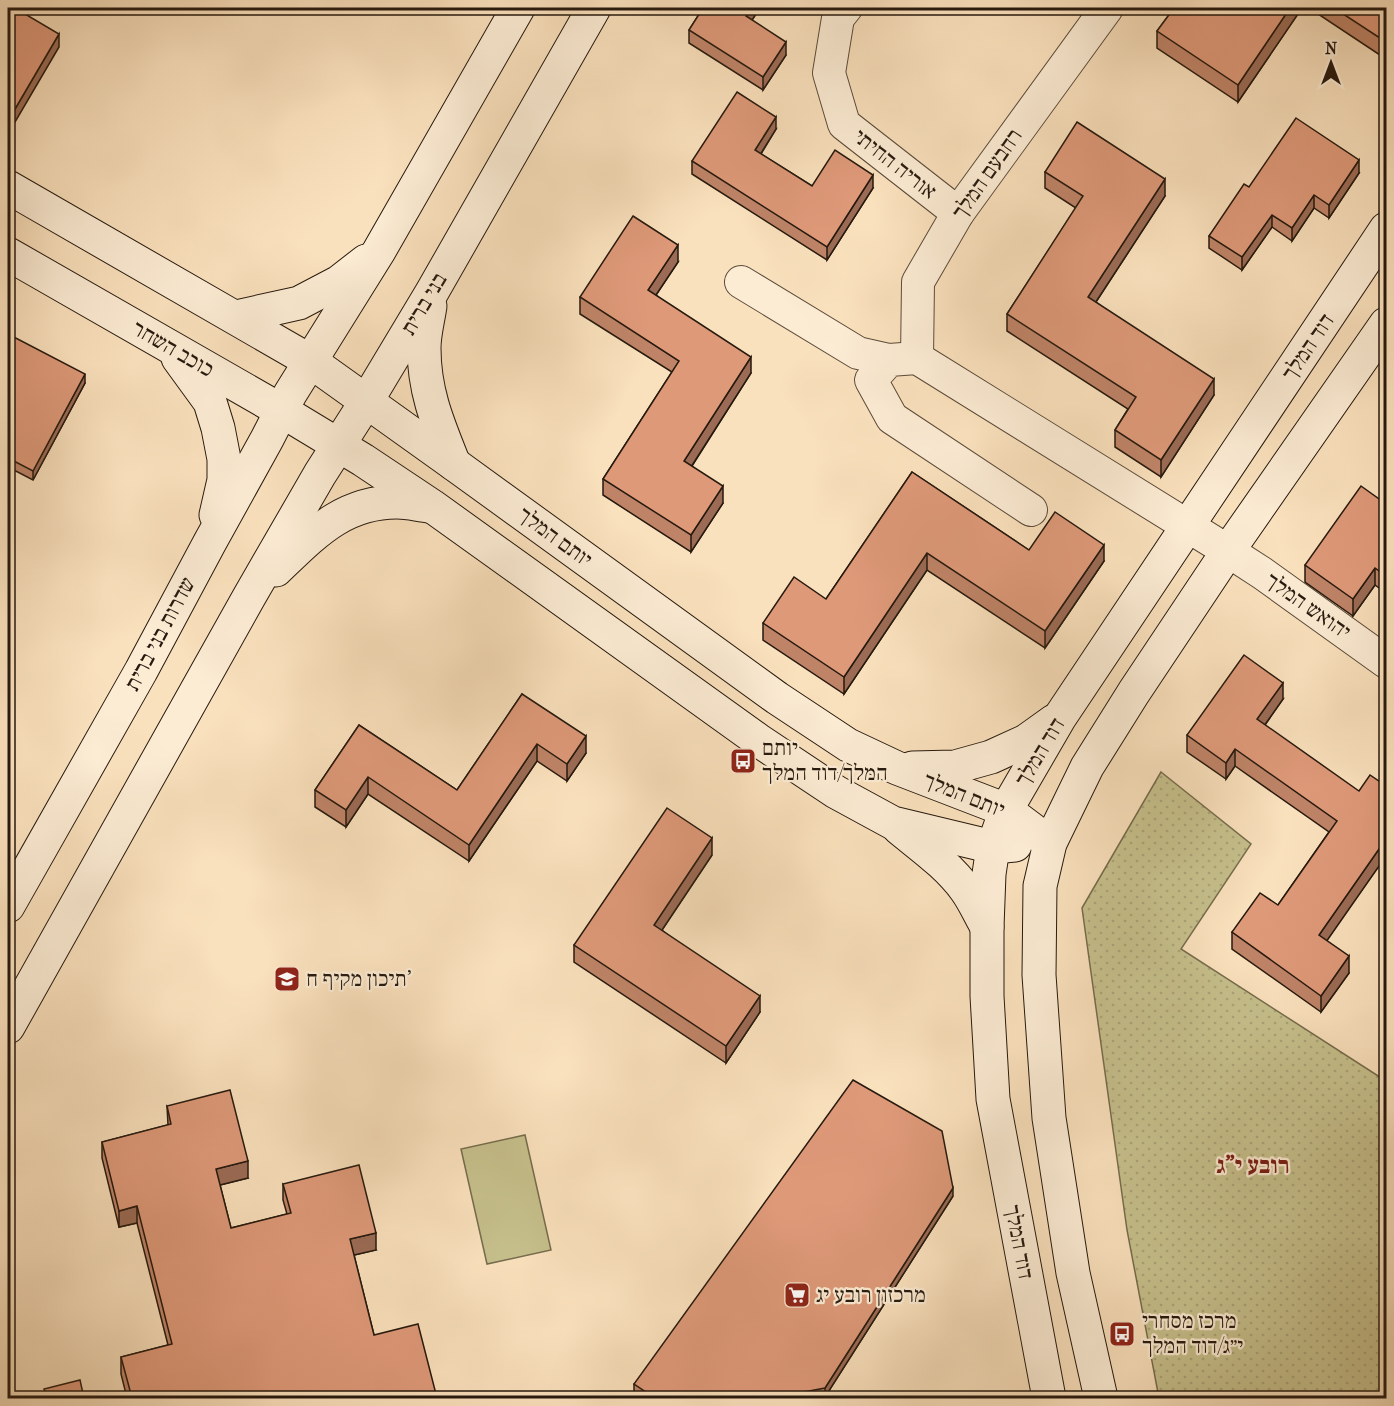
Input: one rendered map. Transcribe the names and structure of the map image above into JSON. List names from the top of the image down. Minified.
{"streets":{"street":["אוריה החיתי","רחבעם המלך","בני ברית","דוד המלך","כוכב השחר","יותם המלך","יהואש המלך","שדרות בני ברית"]},"crossings":[["אוריה החיתי","רחבעם המלך"],["בני ברית","כוכב השחר"],["בני ברית","יותם המלך"],["דוד המלך","יותם המלך"],["כוכב השחר","יותם המלך"],["כוכב השחר","שדרות בני ברית"],["יותם המלך","שדרות בני ברית"]],"districts":["רובע י\"ג"],"places":{"bus stop":["יותם המלך/דוד המלך","מרכז מסחרי י״ג/דוד המלך"],"school or university":["תיכון מקיף ח'"],"supermarket":["מרכזון רובע יג"]},"north":"top"}
